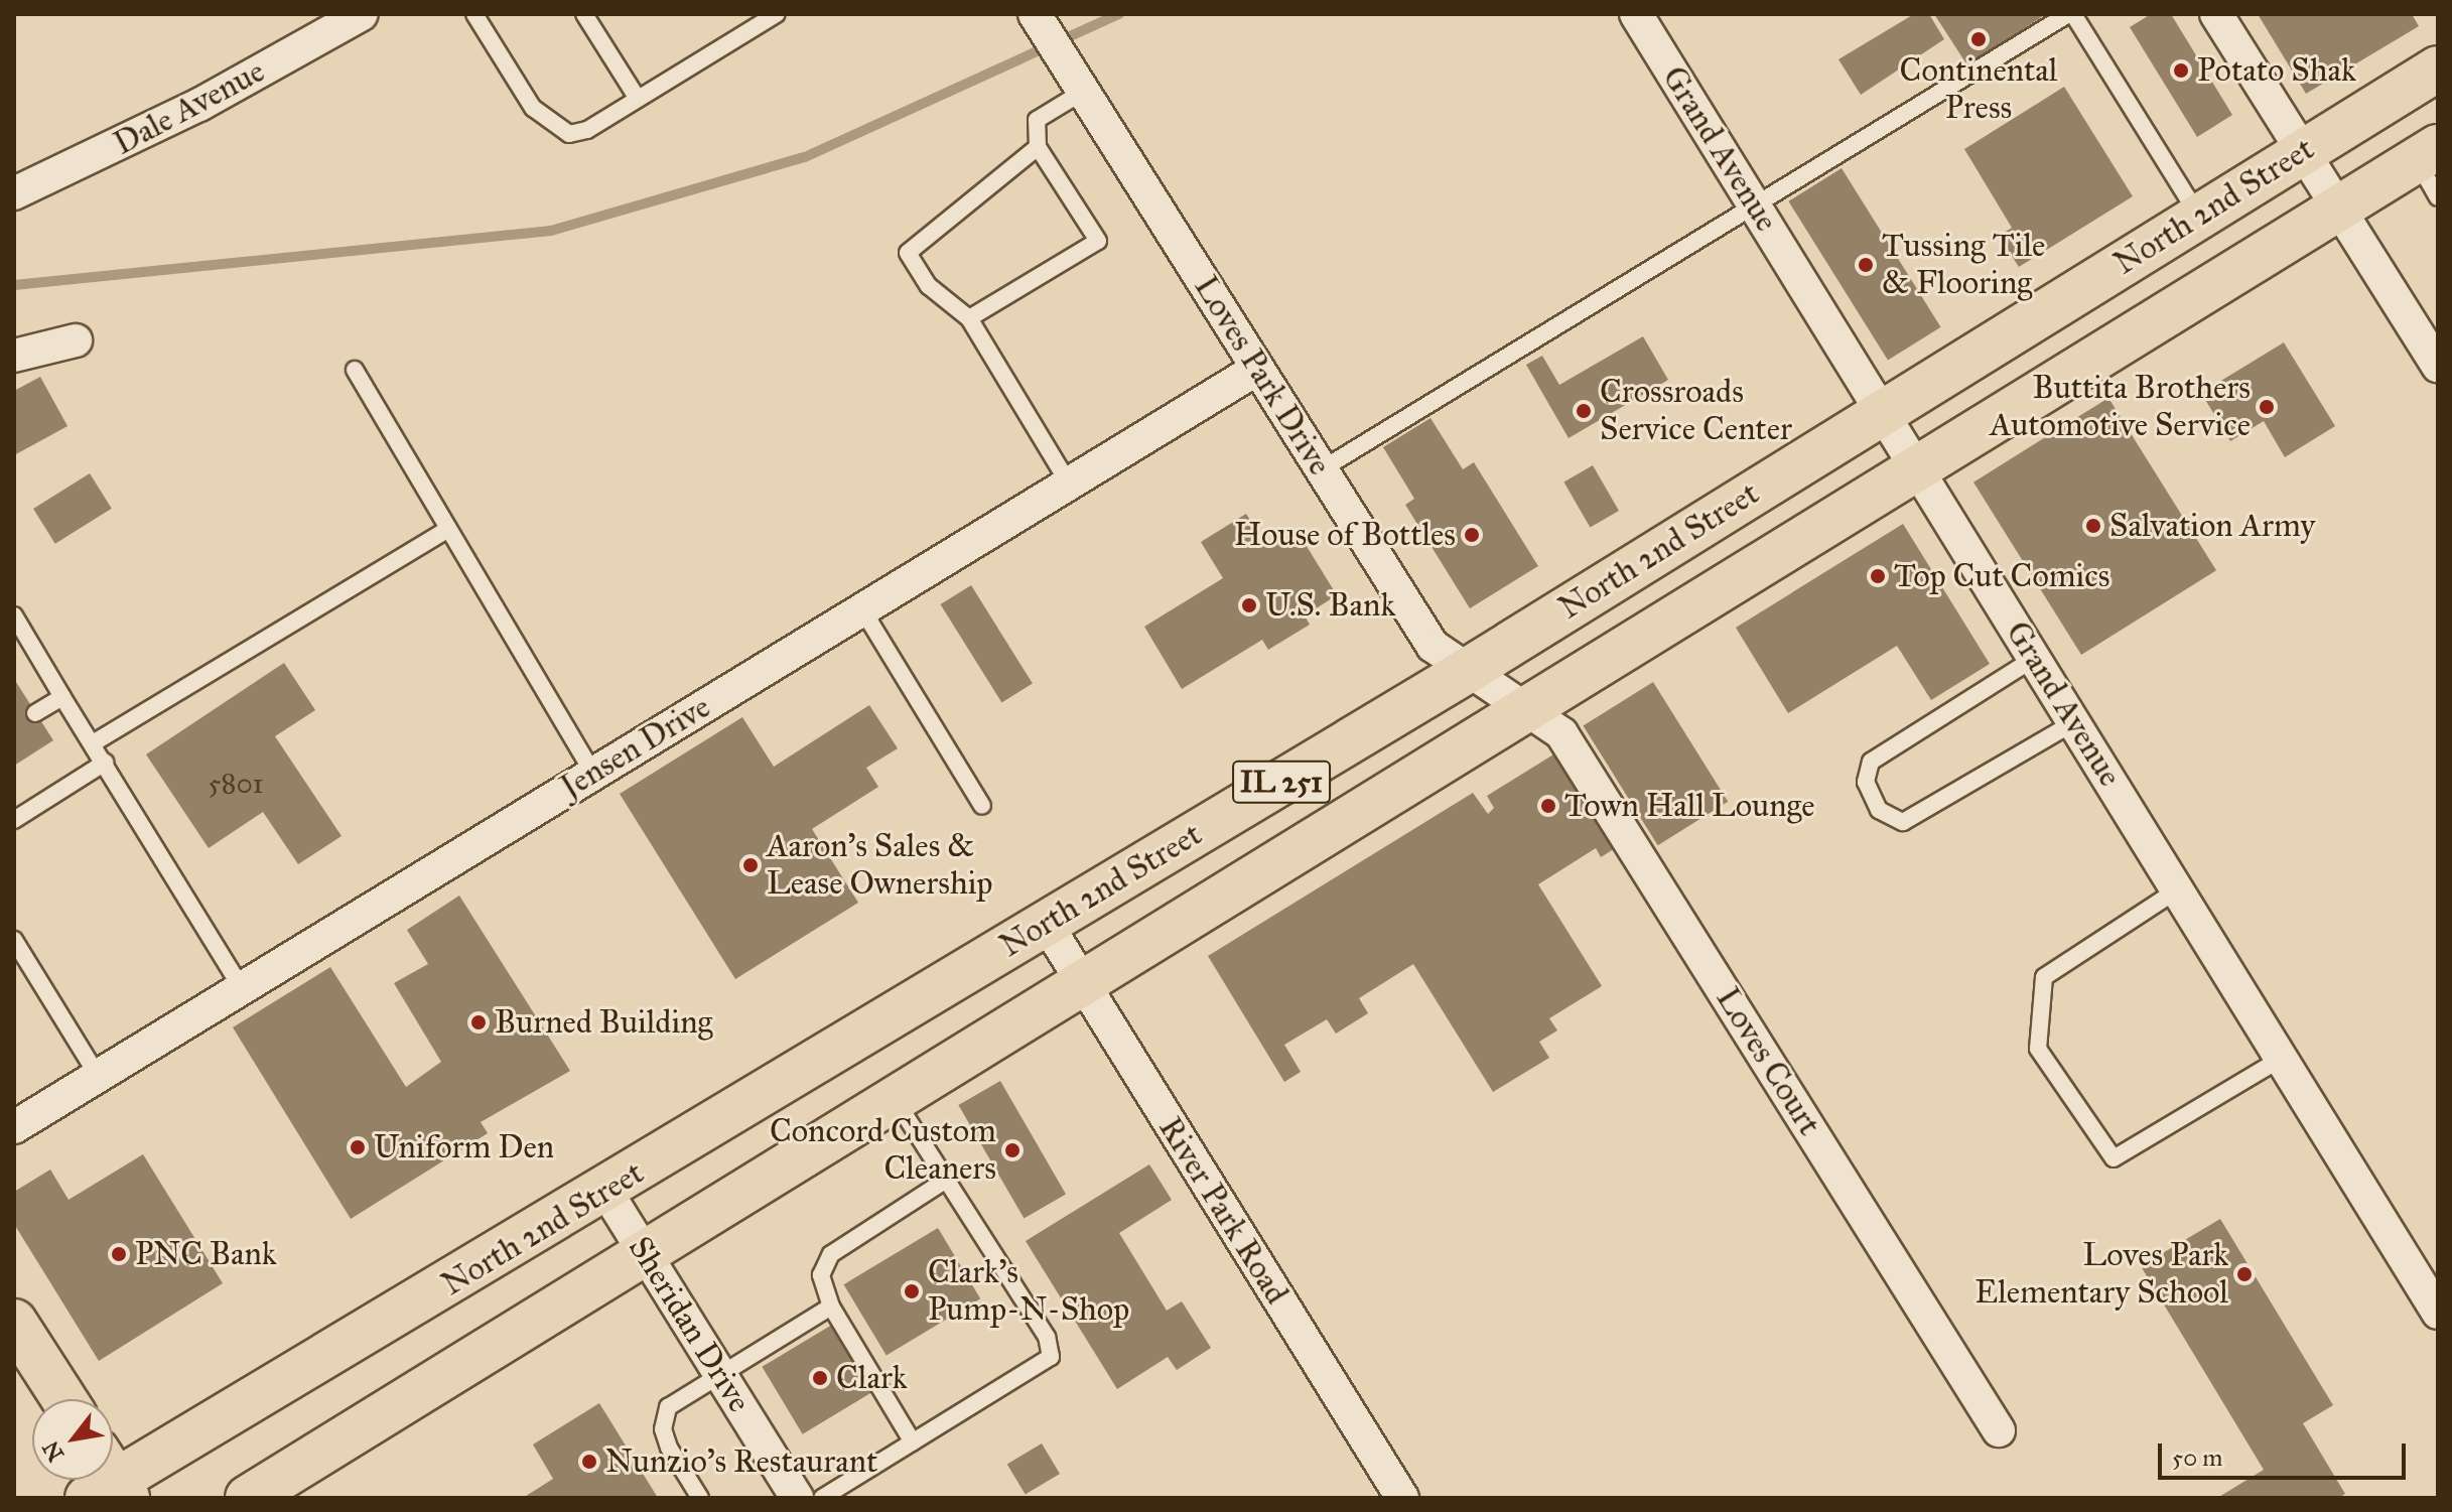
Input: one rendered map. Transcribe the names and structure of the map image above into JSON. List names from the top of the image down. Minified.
{"streets":{"main road":["North 2nd Street","IL 251"],"street":["Dale Avenue","Grand Avenue","Loves Park Drive","Jensen Drive","Loves Court","River Park Road","Sheridan Drive"]},"crossings":[["Grand Avenue","North 2nd Street"],["North 2nd Street","Loves Park Drive"],["North 2nd Street","Loves Court"],["North 2nd Street","River Park Road"],["North 2nd Street","Sheridan Drive"],["Loves Park Drive","Jensen Drive"],["Loves Park Drive","Loves Court"]],"places":["Continental Press","Potato Shak","Tussing Tile & Flooring","Buttita Brothers Automotive Service","Crossroads Service Center","Salvation Army","House of Bottles","Top Cut Comics","U.S. Bank","Town Hall Lounge","Aaron's Sales & Lease Ownership","Burned Building","Uniform Den","Concord Custom Cleaners","PNC Bank","Loves Park Elementary School","Clark's Pump-N-Shop","Clark","Nunzio's Restaurant"],"house_numbers":["5801"],"scale_bar":"50 m","north":"bottom left"}
